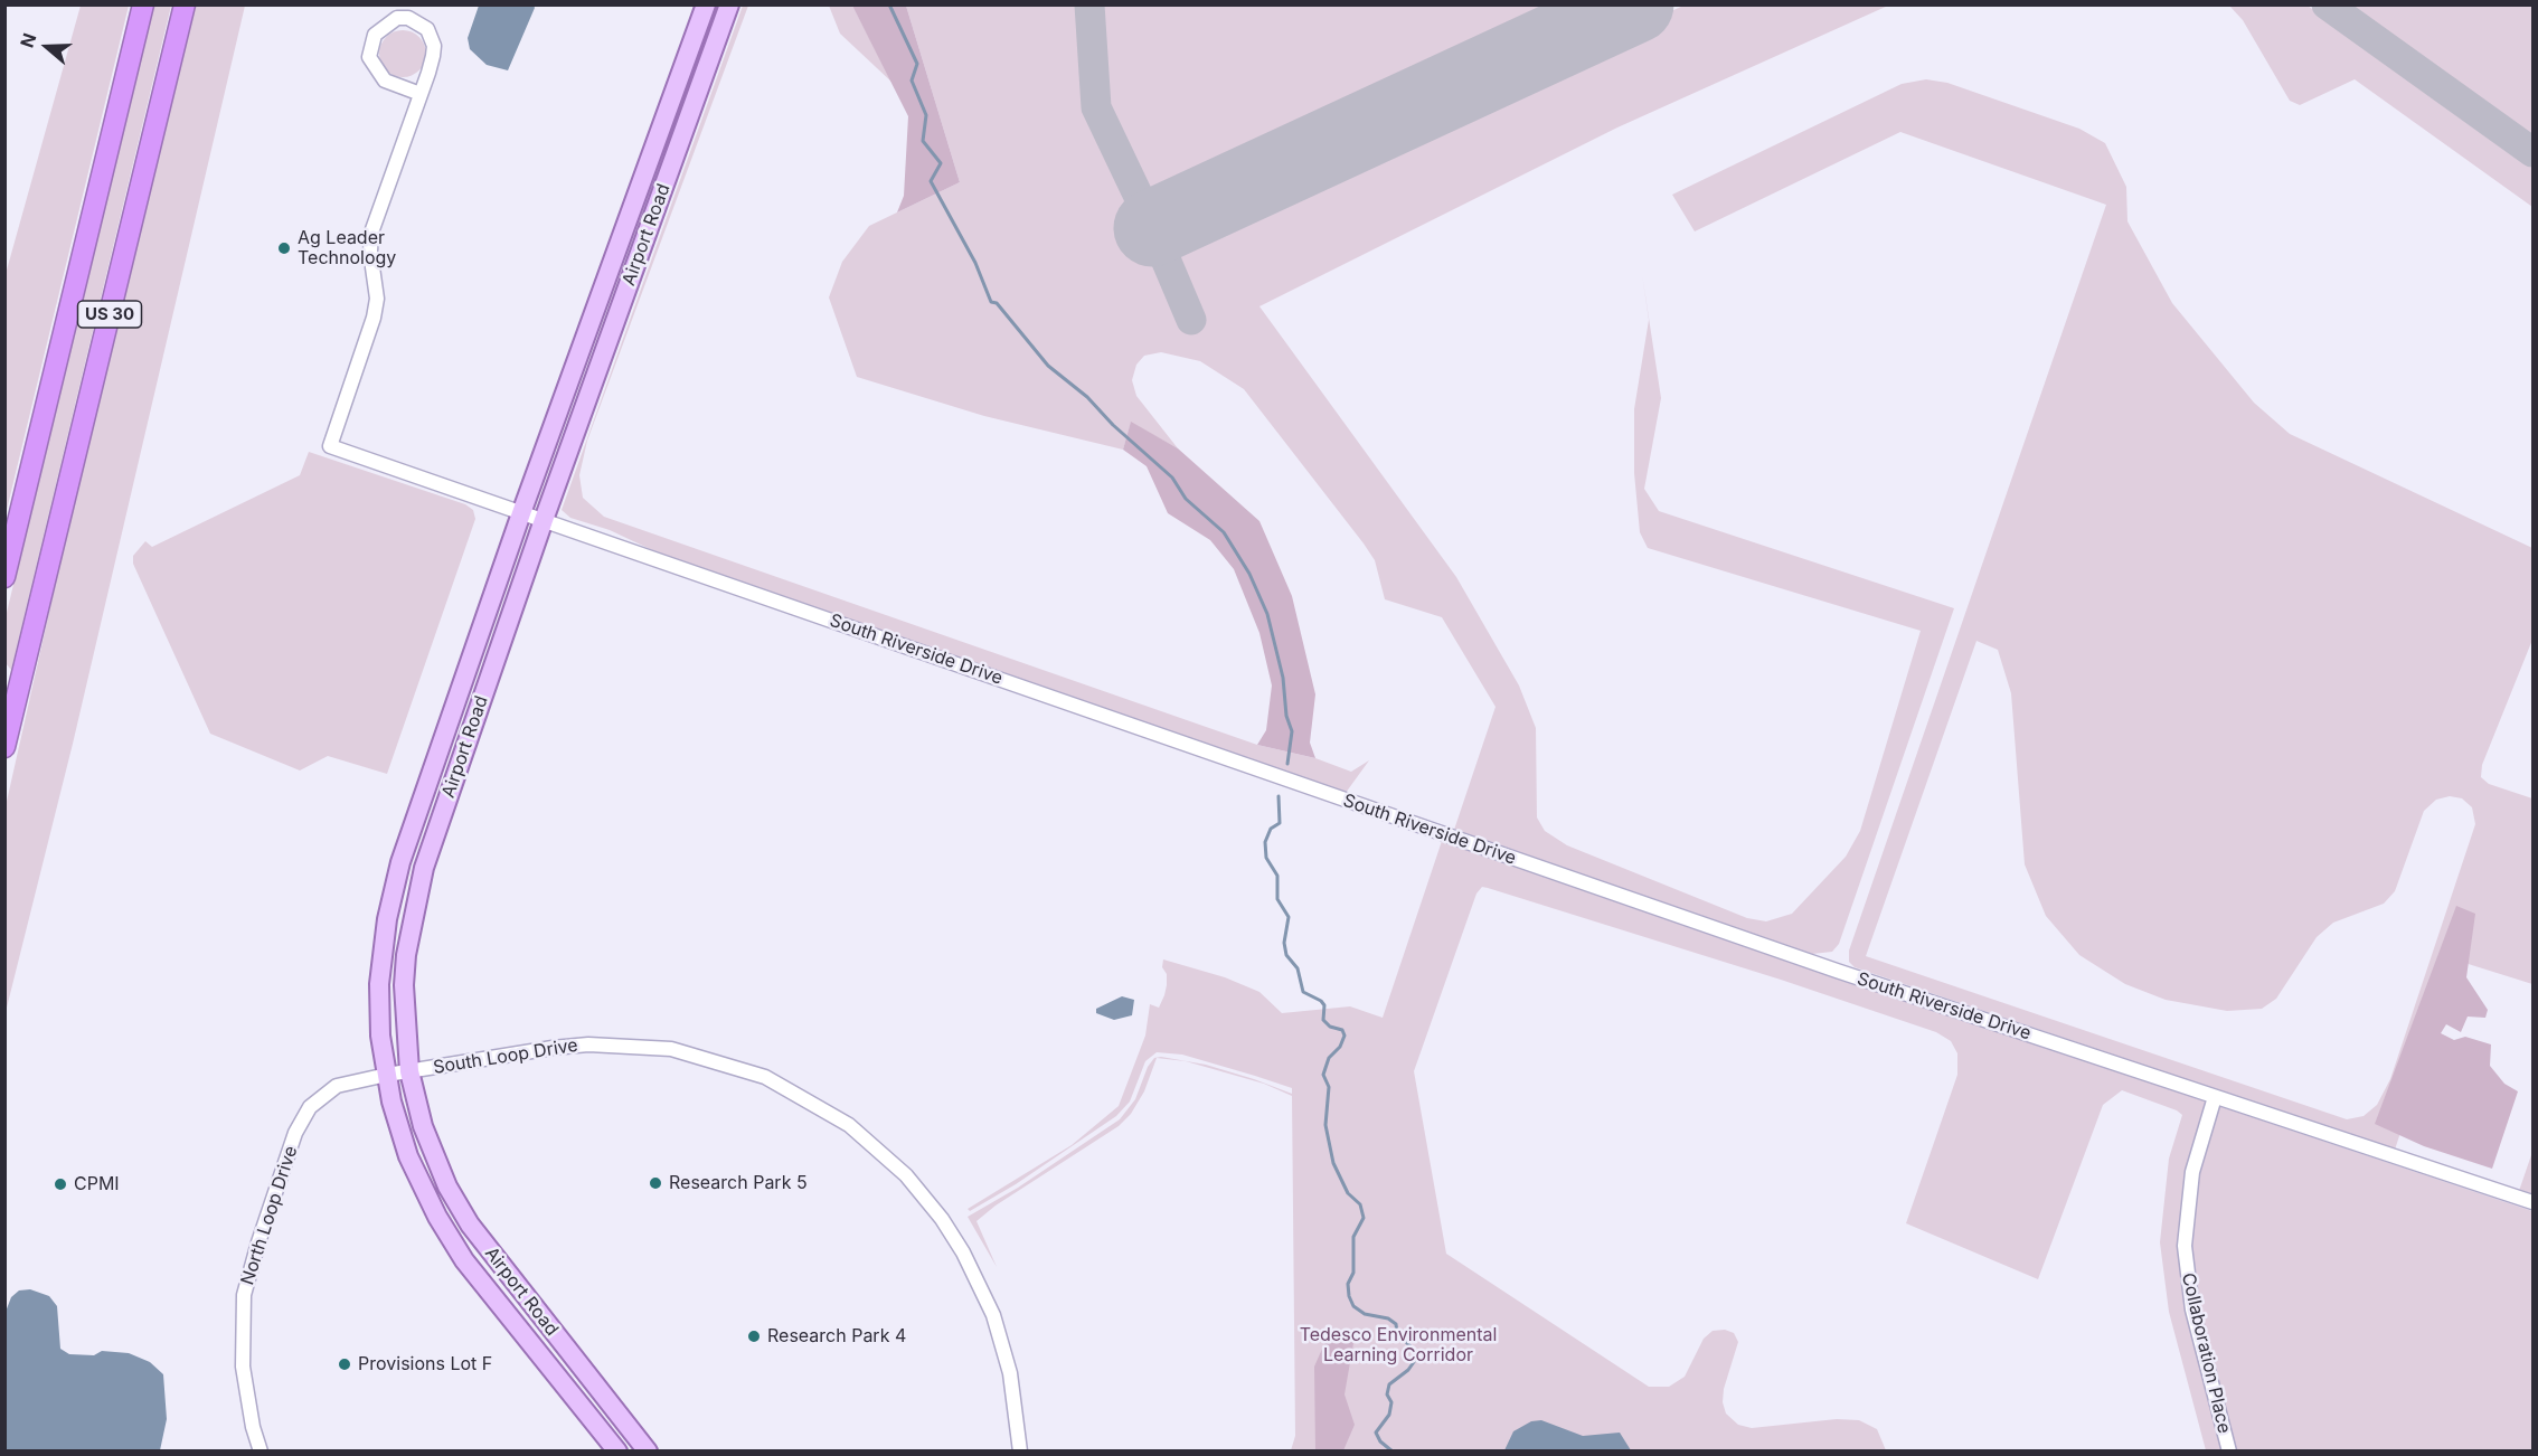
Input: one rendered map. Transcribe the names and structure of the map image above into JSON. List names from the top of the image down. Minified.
{"streets":{"highway":["US 30"],"main road":["Airport Road"],"street":["South Riverside Drive","South Loop Drive","North Loop Drive","Collaboration Place"]},"crossings":[["Airport Road","South Riverside Drive"],["Airport Road","South Loop Drive"],["Airport Road","North Loop Drive"],["South Riverside Drive","Collaboration Place"],["South Loop Drive","North Loop Drive"]],"parks":["Tedesco Environmental Learning Corridor"],"places":["Ag Leader Technology","Research Park 5","CPMI","Research Park 4","Provisions Lot F"],"north":"left"}
